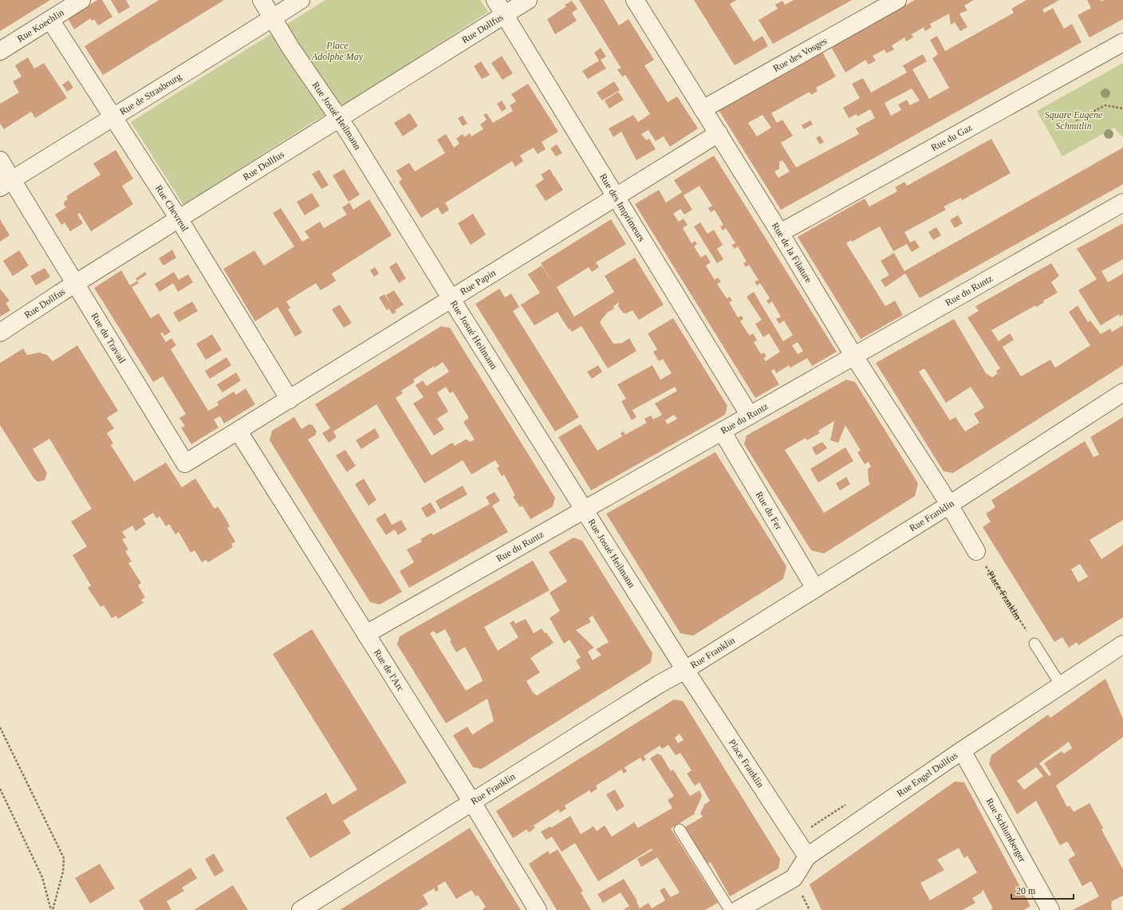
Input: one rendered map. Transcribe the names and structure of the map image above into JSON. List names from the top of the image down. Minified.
{"streets":{"street":["Rue Koechlin","Rue Dollfus","Rue des Vosges","Rue de Strasbourg","Rue Josué Heilmann","Rue du Gaz","Rue Chevreul","Rue des Imprimeurs","Rue de la Filature","Rue Papin","Rue du Runtz","Rue du Travail","Rue du Fer","Rue Franklin","Place Franklin","Rue de l'Arc","Rue Engel Dollfus","Rue Schlumberger"]},"crossings":[["Rue Koechlin","Rue Chevreul"],["Rue Dollfus","Rue Josué Heilmann"],["Rue Dollfus","Rue Chevreul"],["Rue Dollfus","Rue des Imprimeurs"],["Rue Dollfus","Rue du Travail"],["Rue des Vosges","Rue de la Filature"],["Rue de Strasbourg","Rue Josué Heilmann"],["Rue de Strasbourg","Rue Chevreul"],["Rue de Strasbourg","Rue du Travail"],["Rue Josué Heilmann","Rue Papin"],["Rue Josué Heilmann","Rue du Runtz"],["Rue Josué Heilmann","Rue Franklin"],["Rue Josué Heilmann","Place Franklin"],["Rue du Gaz","Rue de la Filature"],["Rue Chevreul","Rue Papin"],["Rue des Imprimeurs","Rue Papin"],["Rue des Imprimeurs","Rue du Runtz"],["Rue de la Filature","Rue Papin"],["Rue de la Filature","Rue du Runtz"],["Rue de la Filature","Rue Franklin"],["Rue Papin","Rue du Travail"],["Rue Papin","Rue de l'Arc"],["Rue du Runtz","Rue du Fer"],["Rue du Runtz","Rue de l'Arc"],["Rue du Travail","Rue de l'Arc"],["Rue du Fer","Rue Franklin"],["Rue Franklin","Place Franklin"],["Rue Franklin","Rue de l'Arc"],["Place Franklin","Rue Engel Dollfus"],["Rue Engel Dollfus","Rue Schlumberger"]],"parks":["Place Adolphe May","Square Eugène Schmitlin"],"scale_bar":"20 m"}
